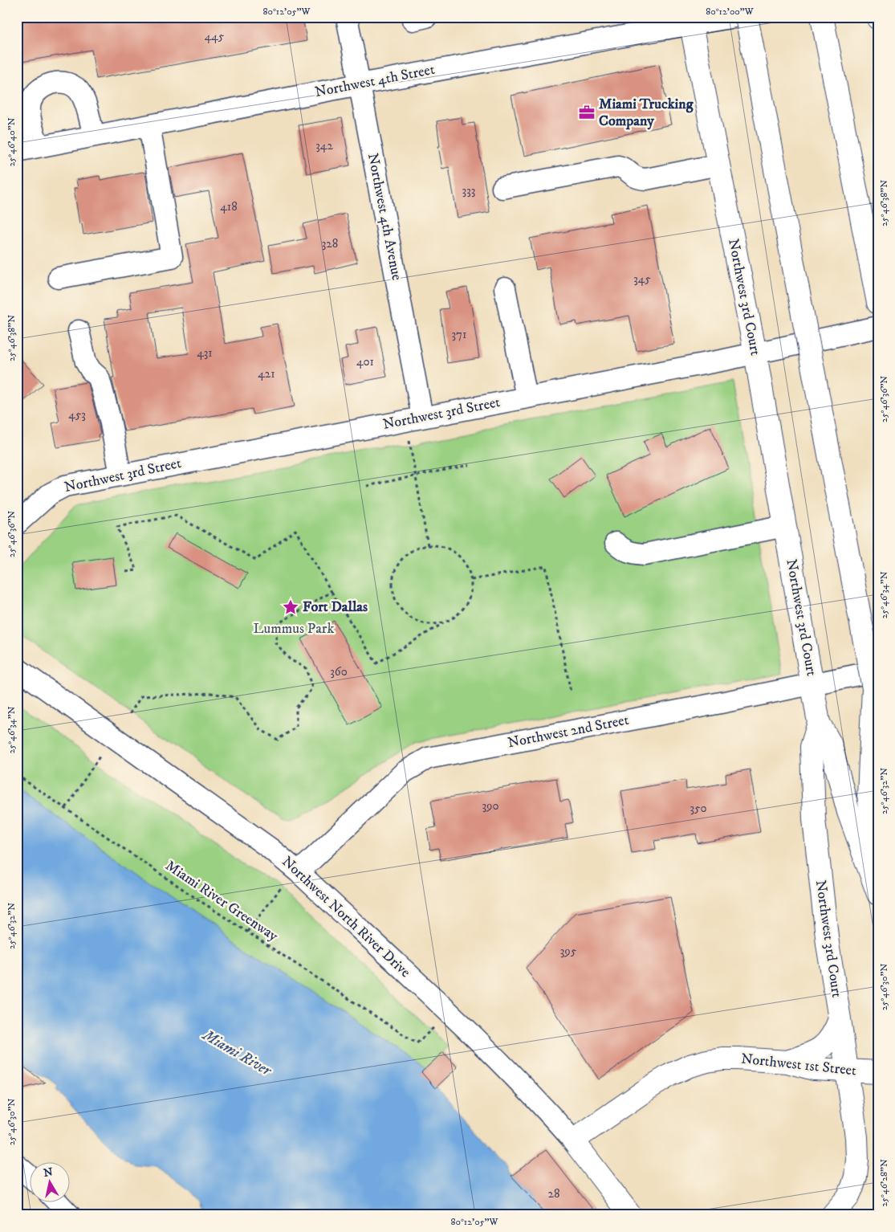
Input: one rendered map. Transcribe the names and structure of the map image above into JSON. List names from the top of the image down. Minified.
{"streets":{"main road":["Northwest 3rd Court","Northwest North River Drive","Northwest 1st Street"],"street":["Northwest 4th Street","Northwest 4th Avenue","Northwest 3rd Street","Northwest 2nd Street"],"path":["Miami River Greenway"]},"crossings":[["Northwest 4th Street","Northwest 4th Avenue"],["Northwest 4th Street","Northwest 3rd Court"],["Northwest 4th Avenue","Northwest 3rd Street"],["Northwest 3rd Court","Northwest 3rd Street"],["Northwest 3rd Court","Northwest 2nd Street"],["Northwest 3rd Court","Northwest 1st Street"],["Northwest 2nd Street","Northwest North River Drive"],["Northwest North River Drive","Northwest 1st Street"]],"water":["Miami River"],"parks":["Lummus Park"],"places":{"office":["Miami Trucking Company"],"place":["Fort Dallas"]},"house_numbers":["445","342","333","418","328","345","371","431","401","421","453","360","390","350","395","28"],"north":"top","coordinates":["80°12'05\"W","80°12'00\"W","25°46'40\"N","25°46'38\"N","25°46'36\"N","25°46'34\"N","25°46'32\"N","25°46'30\"N","25°46'28\"N"]}
